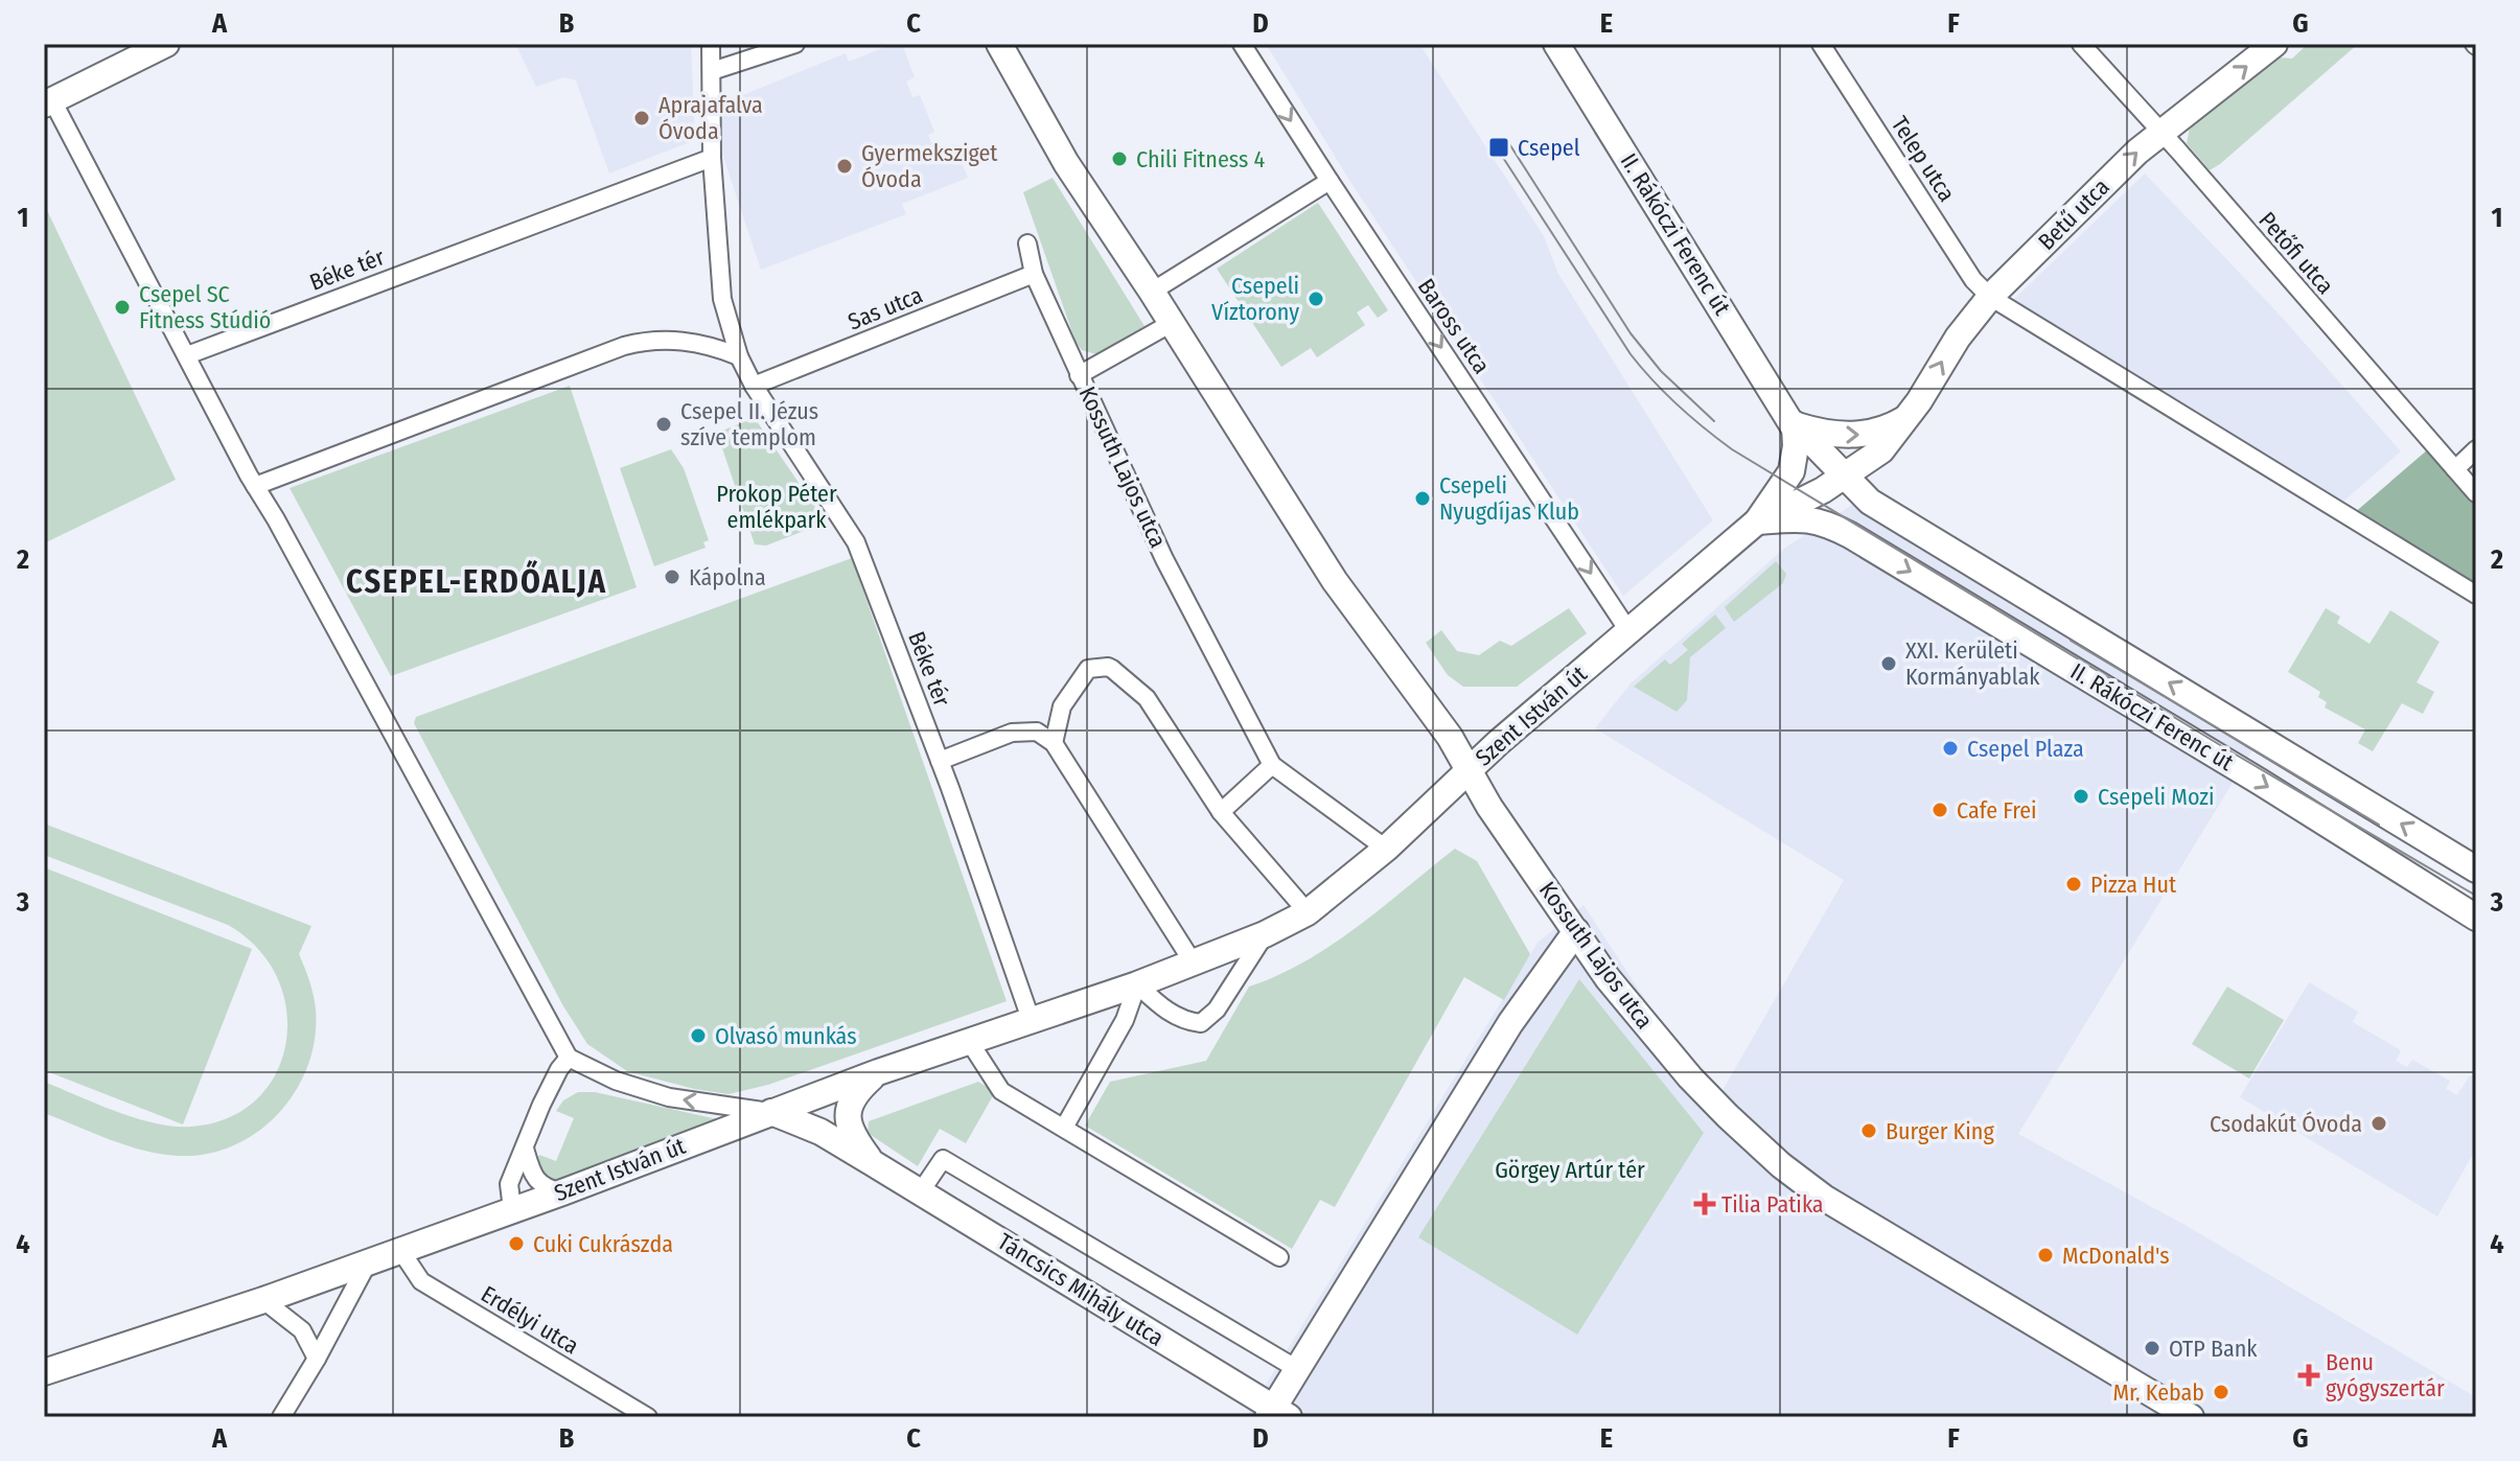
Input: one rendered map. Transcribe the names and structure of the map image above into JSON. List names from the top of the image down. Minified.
{"streets":{"street":["Telep utca","Betű utca","II. Rákóczi Ferenc út","Petőfi utca","Béke tér","Sas utca","Baross utca","Kossuth Lajos utca","Szent István út","Táncsics Mihály utca","Erdélyi utca"]},"crossings":[["Telep utca","Betű utca"],["Betű utca","II. Rákóczi Ferenc út"],["Betű utca","Petőfi utca"],["Betű utca","Szent István út"],["II. Rákóczi Ferenc út","Szent István út"],["Béke tér","Sas utca"],["Béke tér","Szent István út"],["Sas utca","Kossuth Lajos utca"],["Baross utca","Szent István út"],["Kossuth Lajos utca","Szent István út"],["Szent István út","Táncsics Mihály utca"],["Szent István út","Erdélyi utca"]],"one_way":["Betű utca","Baross utca"],"districts":["CSEPEL-ERDŐALJA"],"parks":["Prokop Péter emlékpark","Görgey Artúr tér"],"places":{"other":["Aprajafalva Óvoda","Chili Fitness 4","Gyermeksziget Óvoda","Csepeli Víztorony","Csepel SC Fitness Stúdió","Csepel II. Jézus szíve templom","Csepeli Nyugdíjas Klub","Kápolna","XXI. Kerületi Kormányablak","Csepel Plaza","Csepeli Mozi","Cafe Frei","Pizza Hut","Olvasó munkás","Csodakút Óvoda","Burger King","Cuki Cukrászda","McDonald's","OTP Bank","Mr. Kebab"],"transit":["Csepel"],"health":["Tilia Patika","Benu gyógyszertár"]},"grid":{"columns":["A","B","C","D","E","F","G"],"rows":["1","2","3","4"]}}
